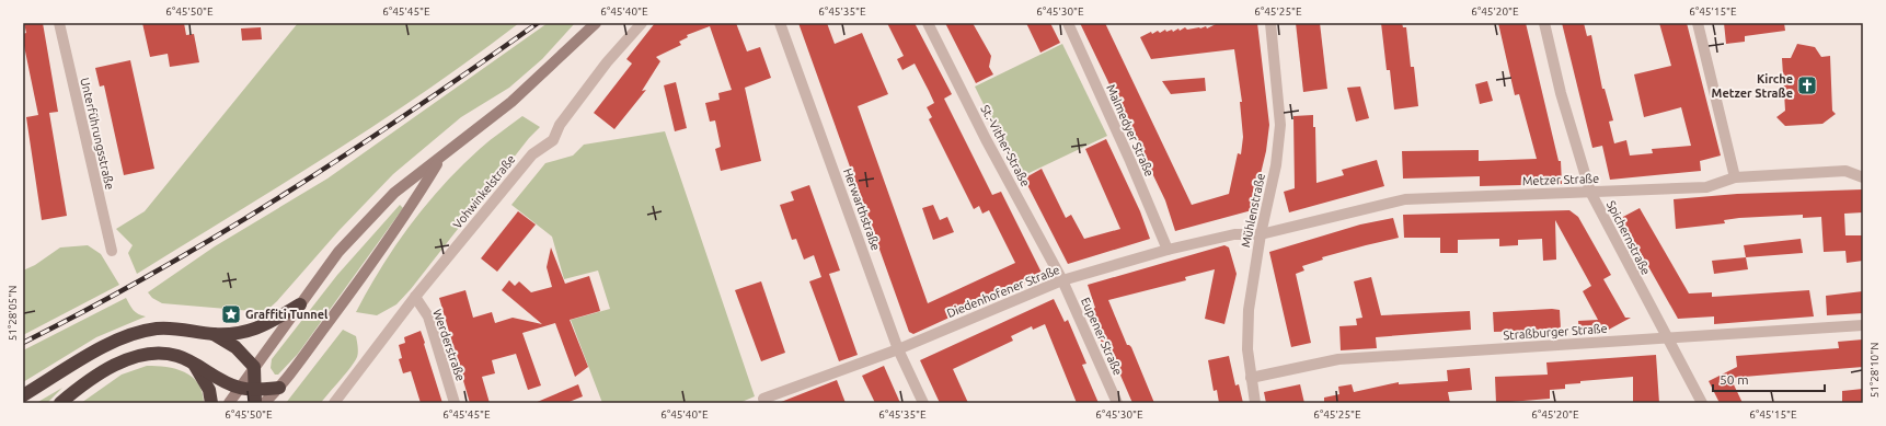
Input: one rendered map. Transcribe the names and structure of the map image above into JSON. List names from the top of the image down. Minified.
{"streets":{"street":["Malmedyer Straße","Unterführungsstraße","St.-Vither-Straße","Metzer Straße","Vohwinkelstraße","Herwarthstraße","Mühlenstraße","Spichernstraße","Diedenhofener Straße","Straßburger Straße","Eupener Straße","Werderstraße"]},"crossings":[["Malmedyer Straße","Diedenhofener Straße"],["St.-Vither-Straße","Diedenhofener Straße"],["St.-Vither-Straße","Eupener Straße"],["Metzer Straße","Mühlenstraße"],["Metzer Straße","Spichernstraße"],["Metzer Straße","Diedenhofener Straße"],["Vohwinkelstraße","Werderstraße"],["Herwarthstraße","Diedenhofener Straße"],["Mühlenstraße","Diedenhofener Straße"],["Mühlenstraße","Straßburger Straße"],["Spichernstraße","Straßburger Straße"],["Diedenhofener Straße","Eupener Straße"]],"places":{"church":["Kirche Metzer Straße"],"place":["Graffiti Tunnel"]},"scale_bar":"50 m","coordinates":["6°45'50\"E","6°45'45\"E","6°45'40\"E","6°45'35\"E","6°45'30\"E","6°45'25\"E","6°45'20\"E","6°45'15\"E","51°28'05\"N","51°28'10\"N"]}
